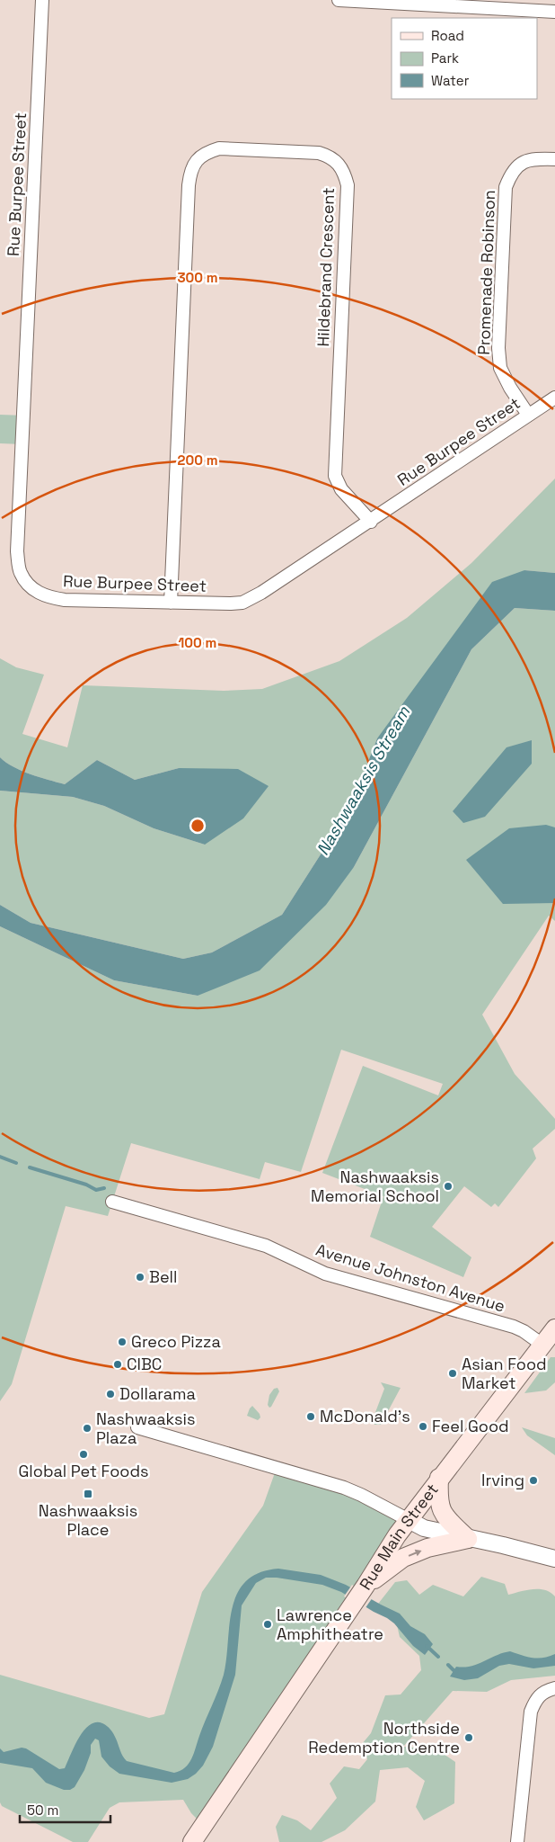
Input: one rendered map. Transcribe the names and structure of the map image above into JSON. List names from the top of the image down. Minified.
{"streets":{"main road":["Rue Main Street"],"street":["Rue Burpee Street","Hildebrand Crescent","Promenade Robinson","Avenue Johnston Avenue"]},"crossings":[["Rue Burpee Street","Hildebrand Crescent"],["Rue Burpee Street","Promenade Robinson"],["Avenue Johnston Avenue","Rue Main Street"]],"water":["Nashwaaksis Stream"],"places":{"other":["Nashwaaksis Memorial School","Bell","Greco Pizza","CIBC","Asian Food Market","Dollarama","McDonald's","Feel Good","Nashwaaksis Plaza","Global Pet Foods","Irving","Lawrence Amphitheatre","Northside Redemption Centre"],"transit":["Nashwaaksis Place"]},"legend":["Road","Park","Water"],"scale_bar":"50 m","rings":["300 m","200 m","100 m"]}
